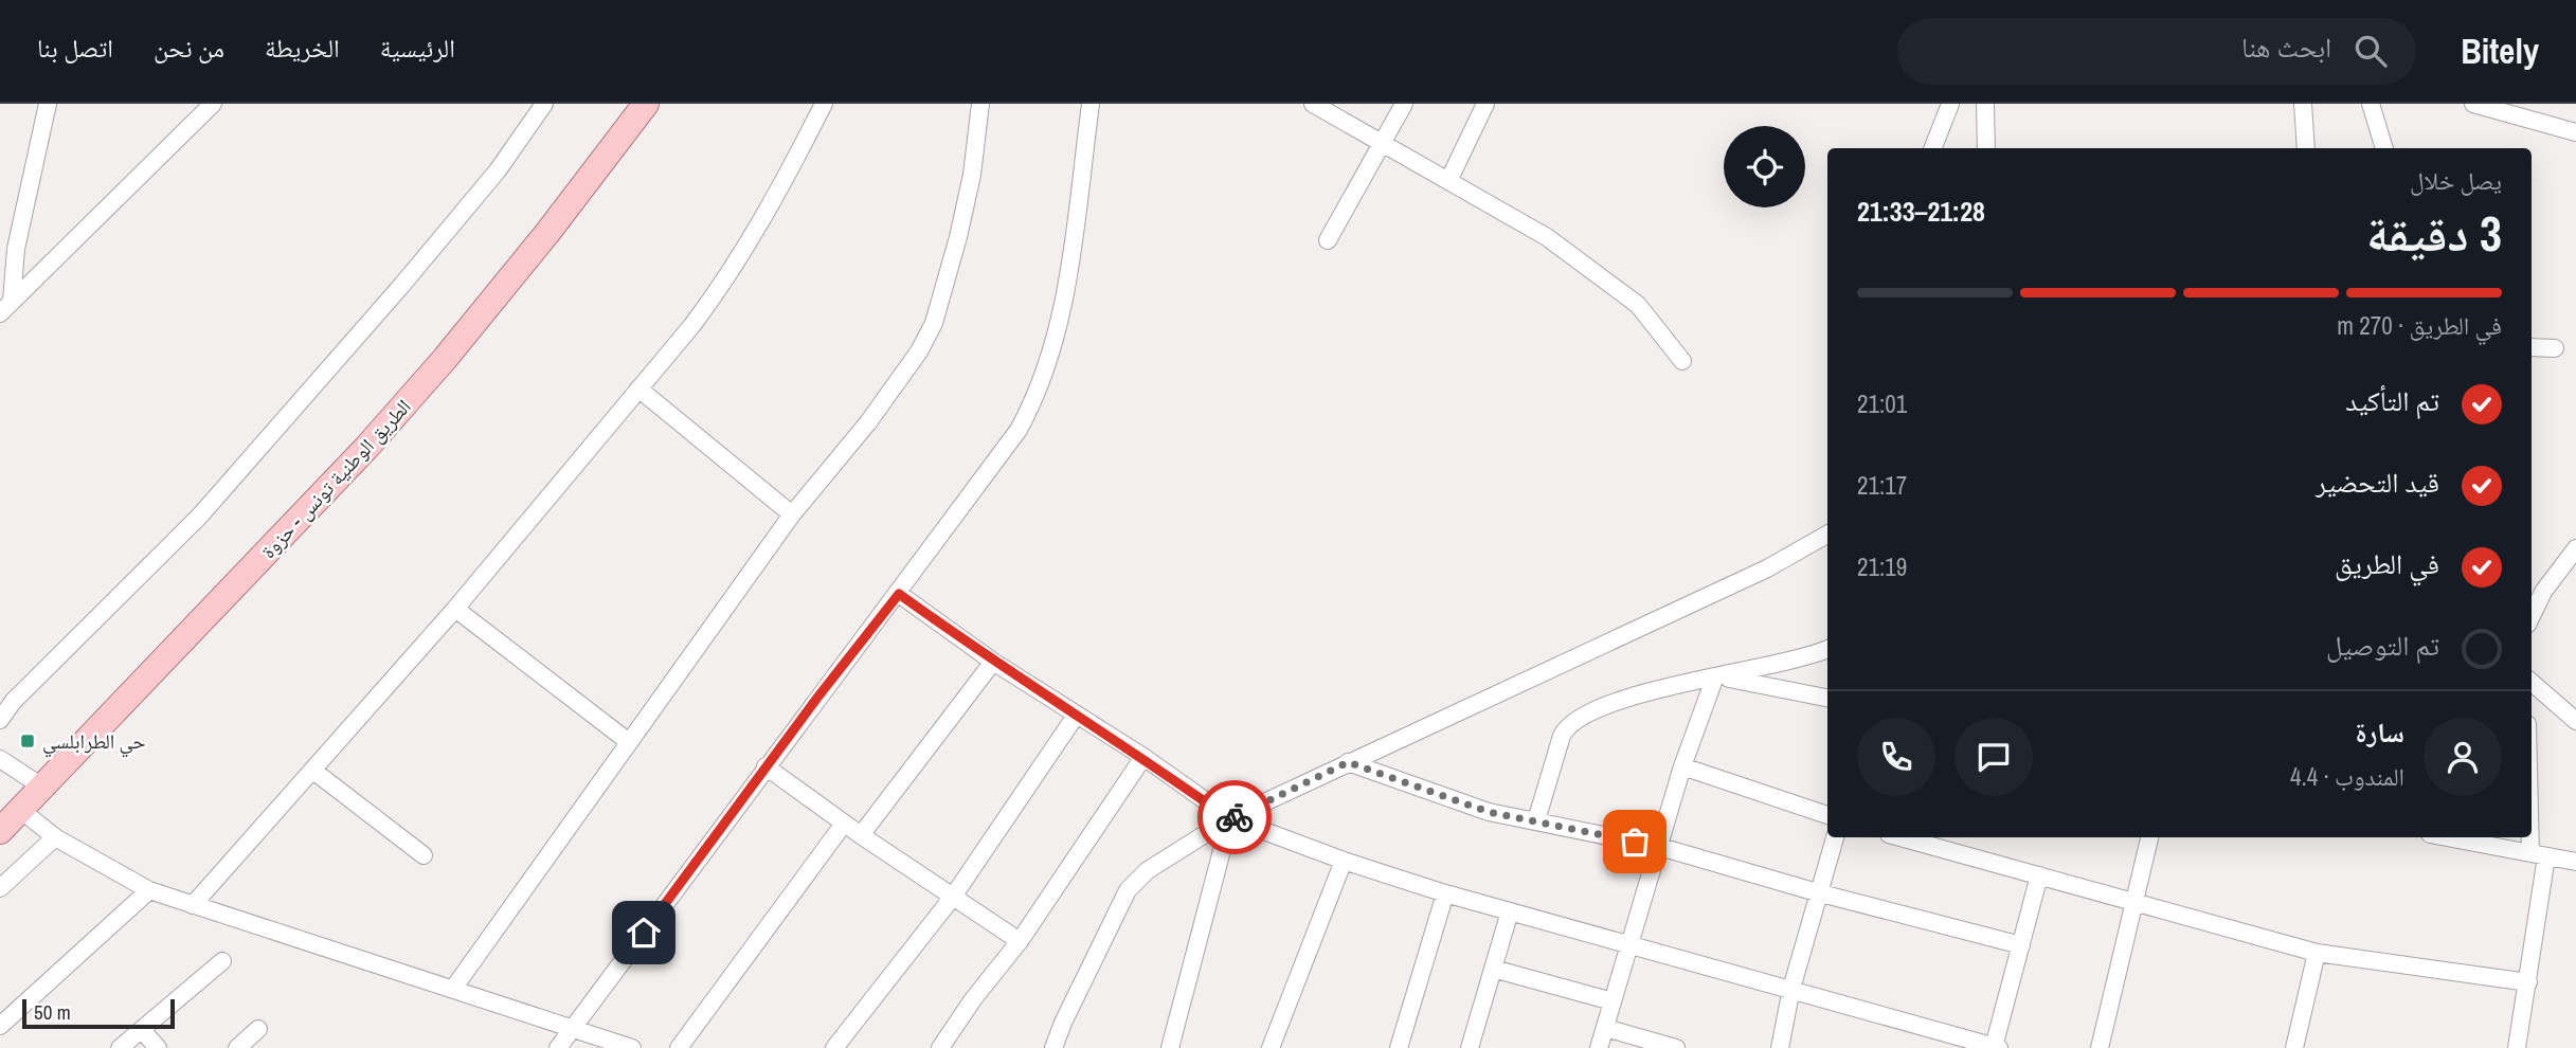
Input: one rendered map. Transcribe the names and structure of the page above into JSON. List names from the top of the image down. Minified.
{"streets":{"main road":["الطريق الوطنية تونس - حزوة"]},"places":{"transit":["حي الطرابلسي"]},"scale_bar":"50 m","page":{"header":"Bitely","search":"ابحث هنا","nav":["الرئيسية","الخريطة","من نحن","اتصل بنا"],"heading":["3 دقيقة","يصل خلال","21:28–21:33"],"panel":["سارة","المندوب · 4.4"],"bar":"في الطريق · 270 m","list":[["تم التأكيد","21:01"],["قيد التحضير","21:17"],["في الطريق","21:19"],"تم التوصيل"],"scale":"50 m"}}
